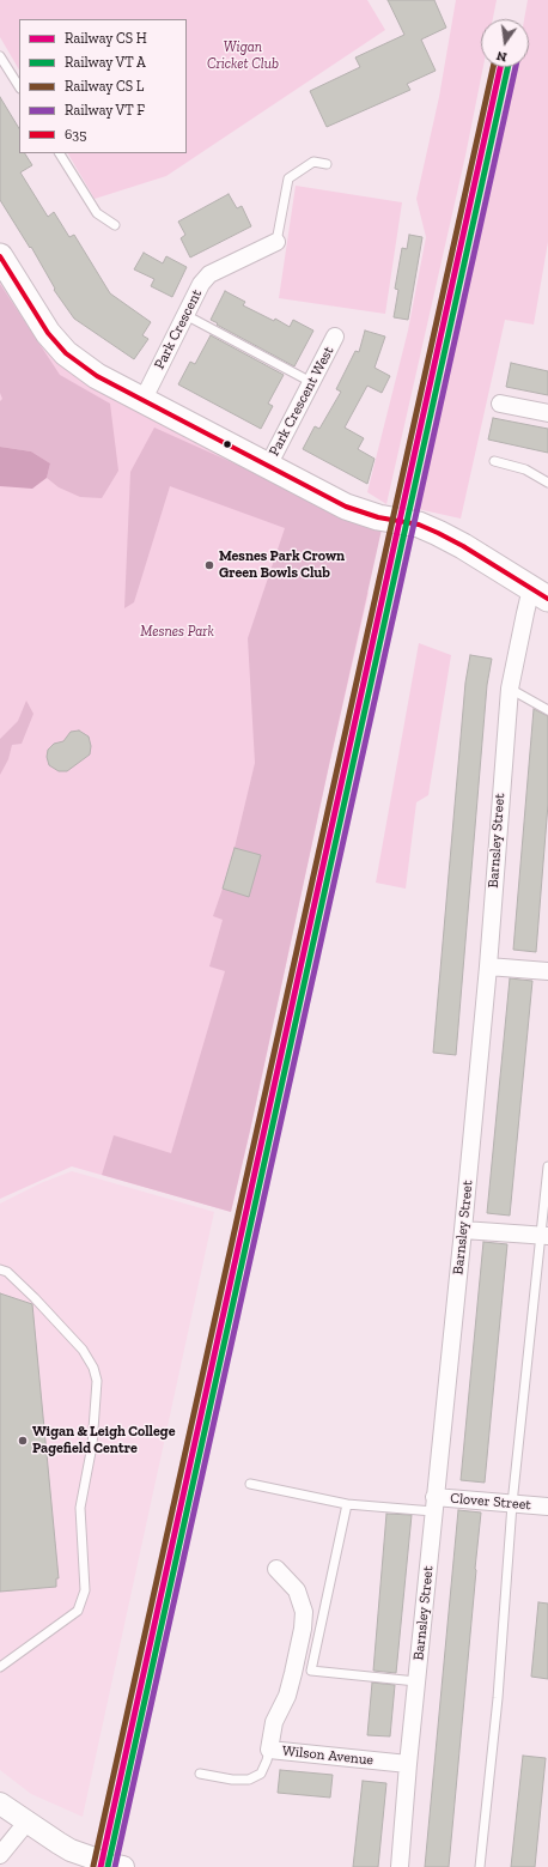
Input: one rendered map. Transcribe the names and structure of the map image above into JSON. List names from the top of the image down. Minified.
{"streets":{"street":["Park Crescent","Park Crescent West","Barnsley Street","Clover Street","Wilson Avenue"]},"crossings":[["Barnsley Street","Clover Street"],["Barnsley Street","Wilson Avenue"]],"parks":["Wigan Cricket Club","Mesnes Park"],"places":["Mesnes Park Crown Green Bowls Club","Wigan & Leigh College Pagefield Centre"],"lines":["transit line 635"],"legend":["Railway CS H","Railway VT A","Railway CS L","Railway VT F","635"],"north":"bottom"}
